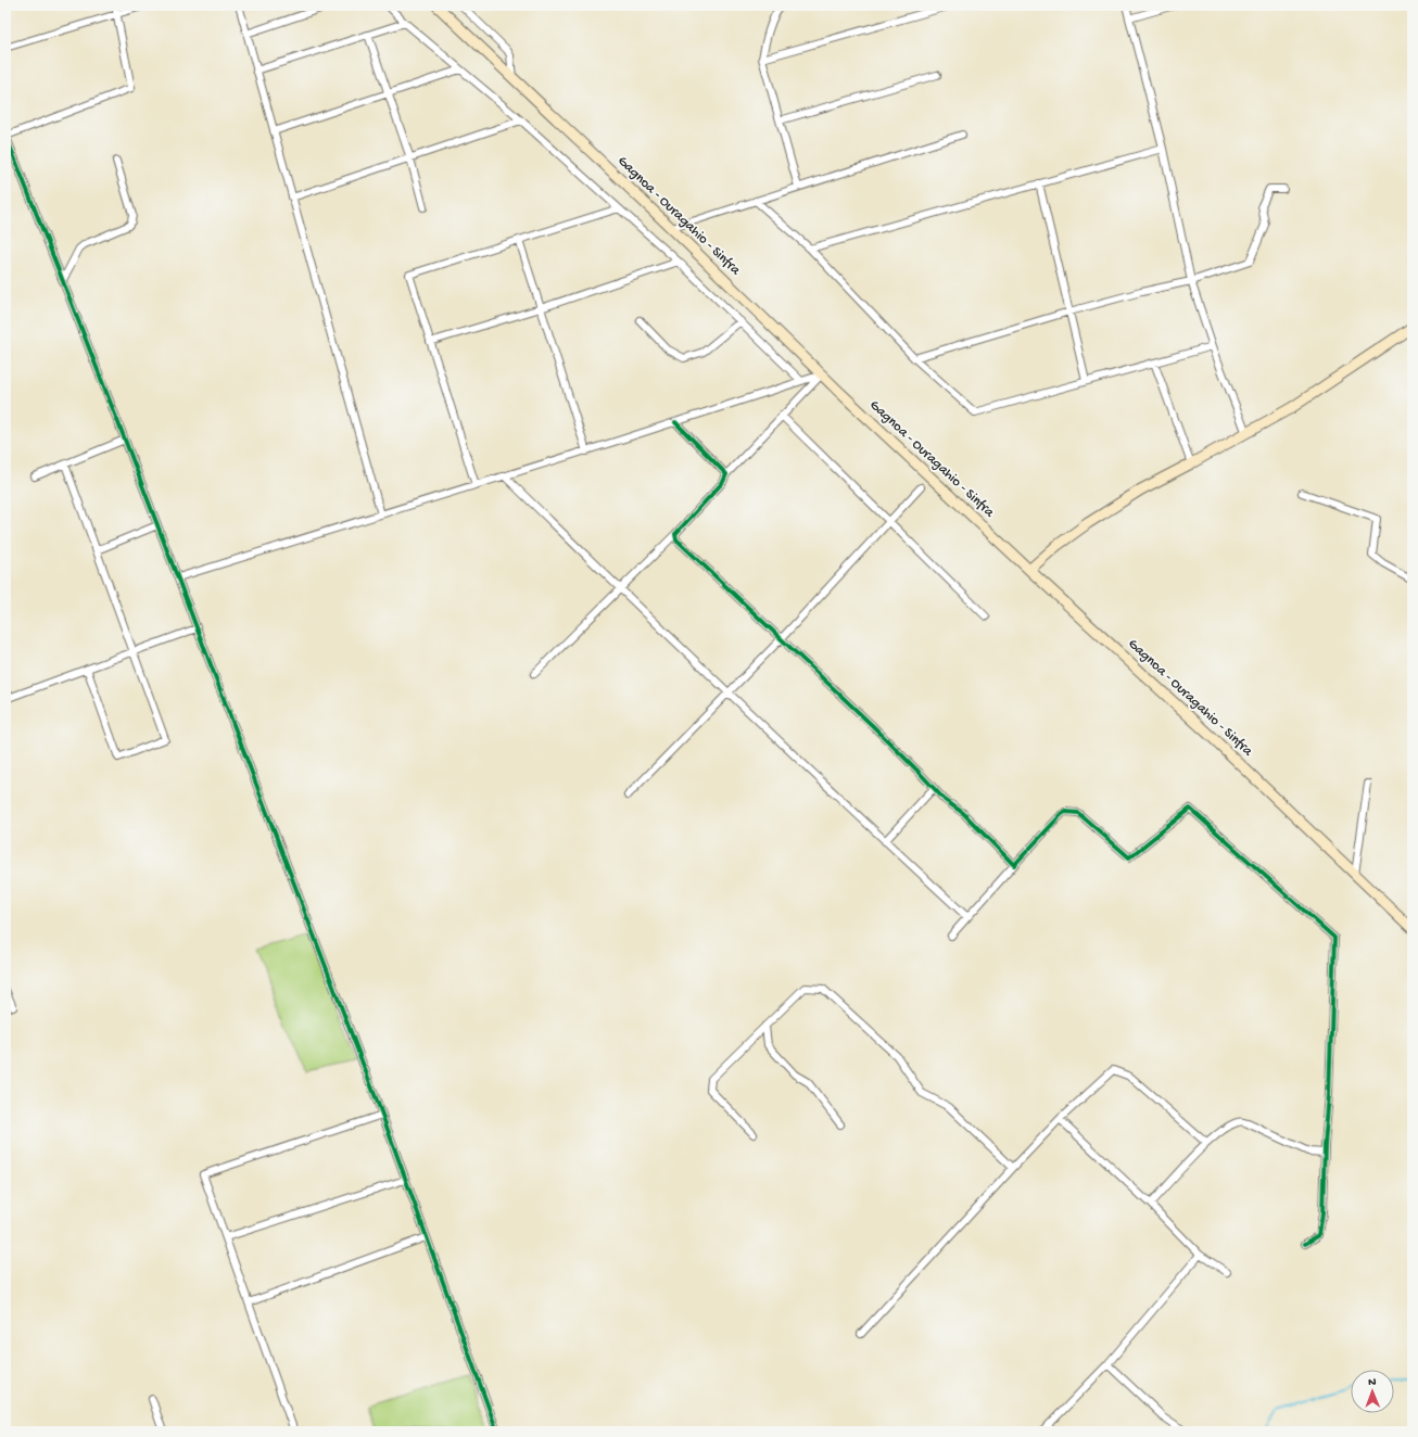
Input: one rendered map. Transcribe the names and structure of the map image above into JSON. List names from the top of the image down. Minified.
{"streets":{"main road":["Gagnoa - Ouragahio - Sinfra"]},"north":"top"}
